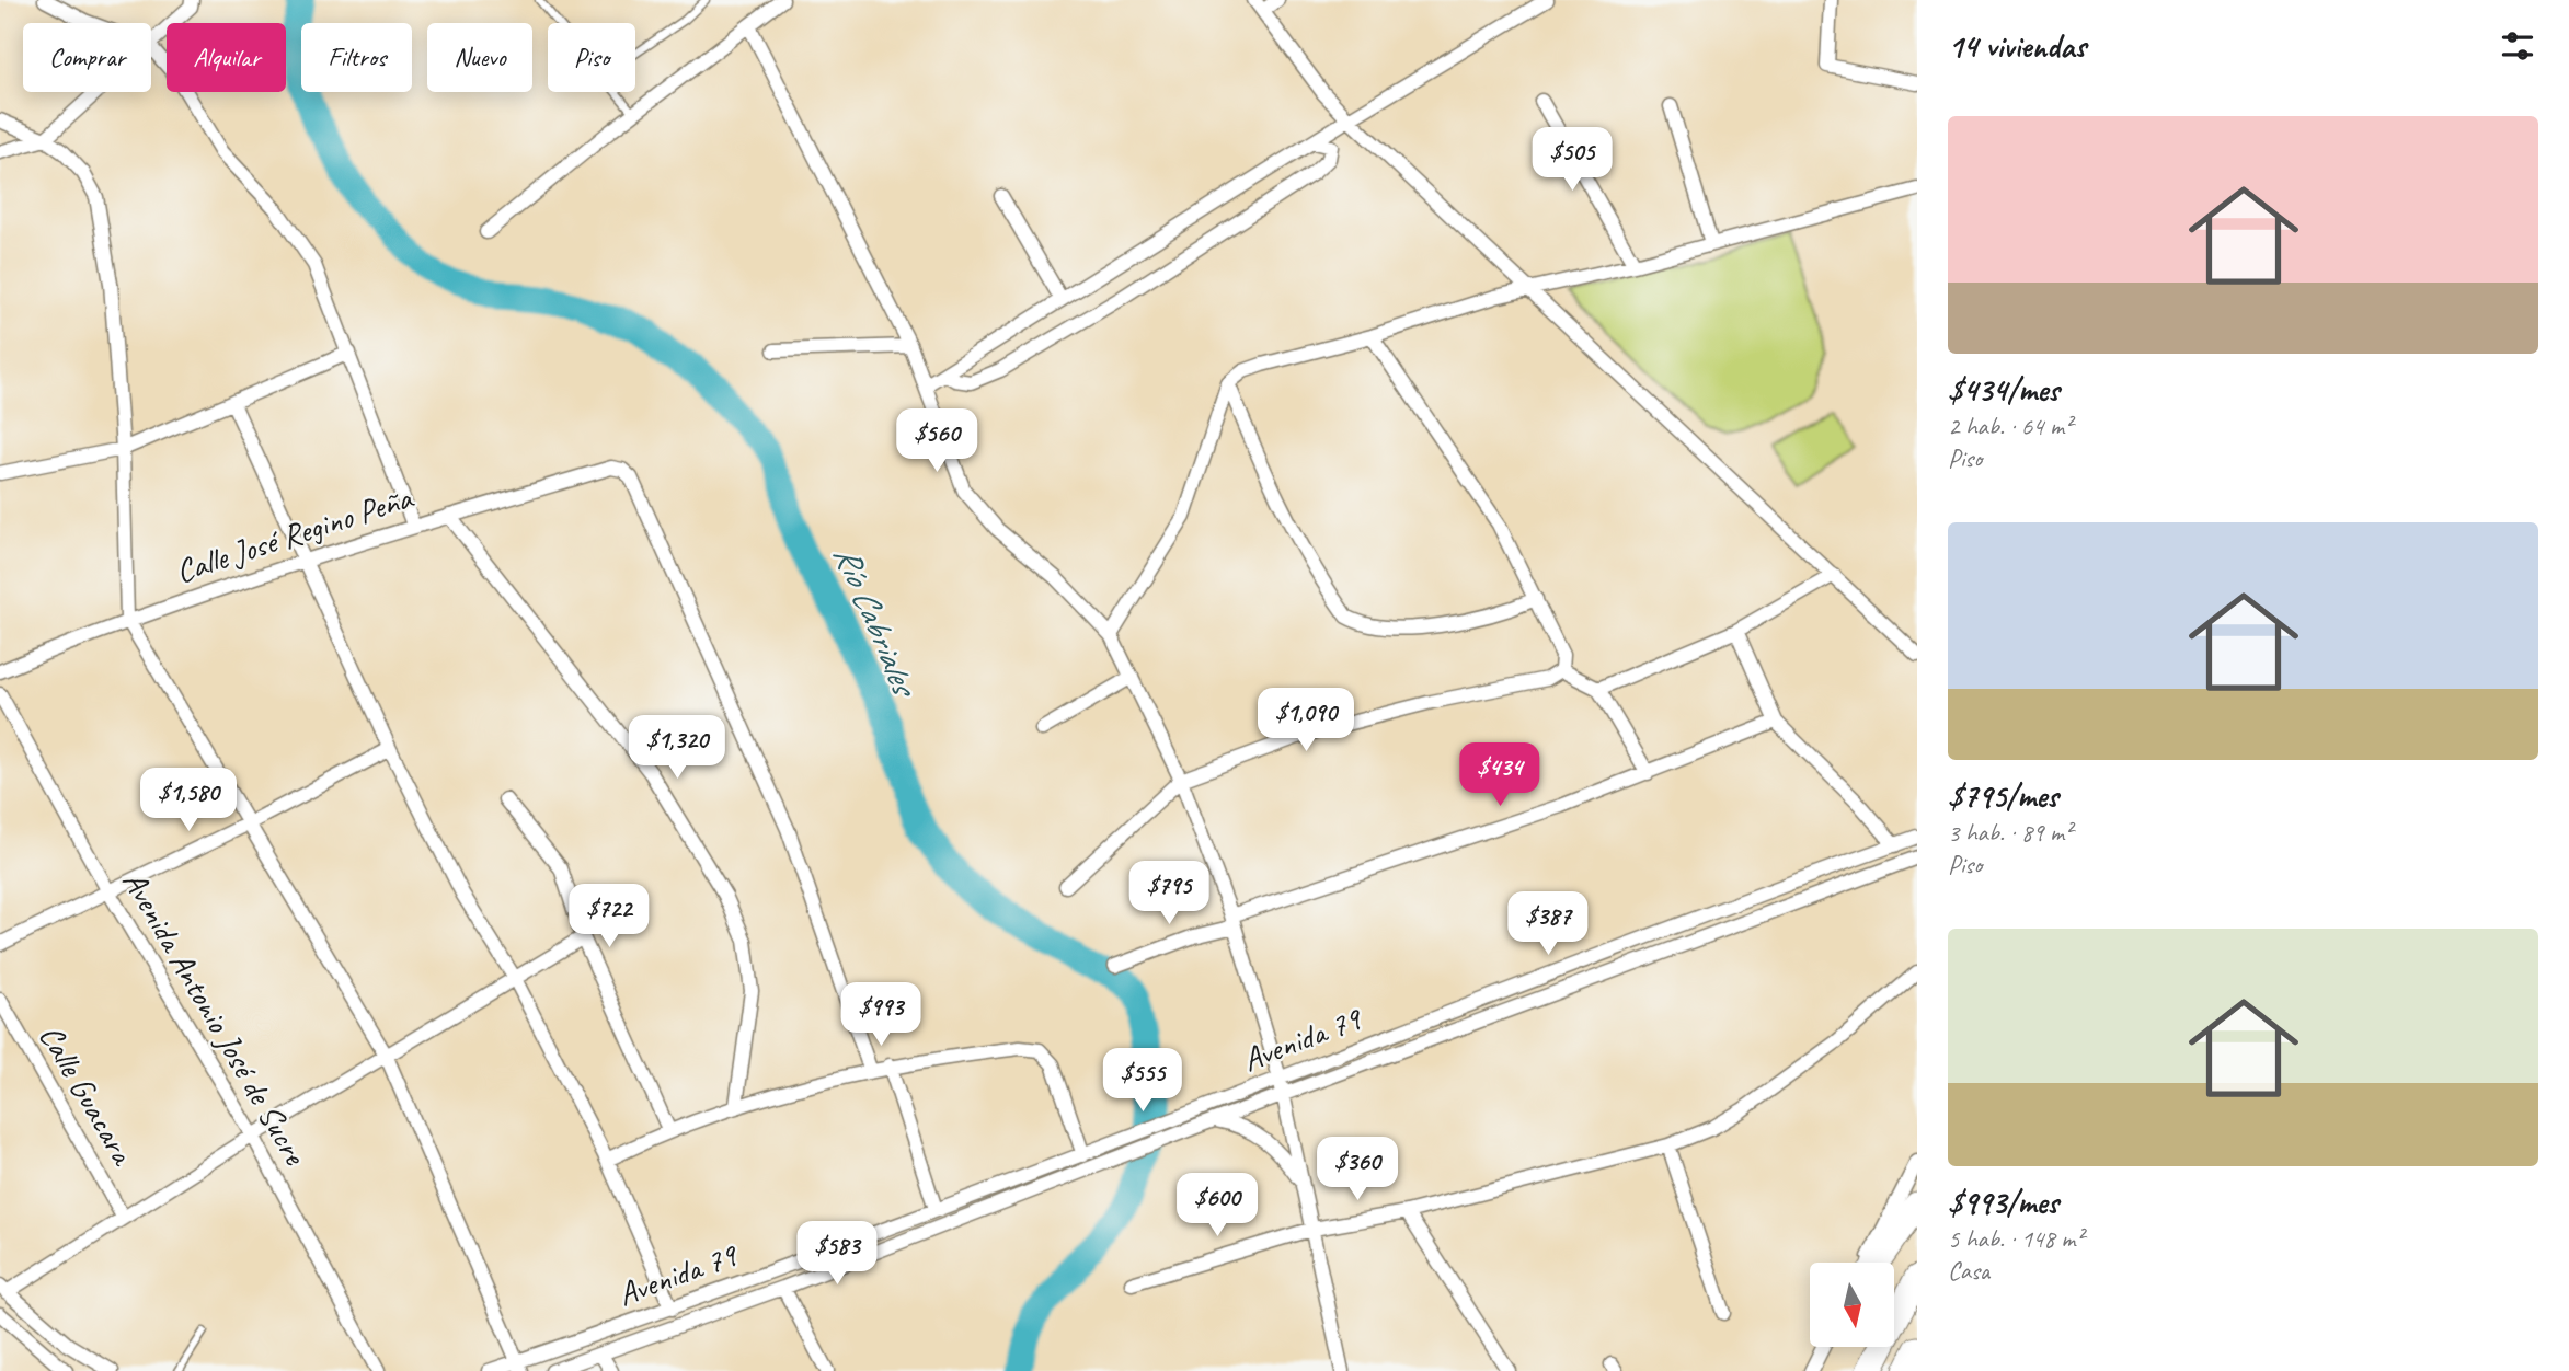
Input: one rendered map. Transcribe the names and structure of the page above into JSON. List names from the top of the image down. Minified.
{"streets":{"street":["Calle José Regino Peña","Avenida Antonio José de Sucre","Avenida 79","Calle Guacara"]},"water":["Río Cabriales"],"north":"bottom","page":{"heading":"14 viviendas","chip":["Comprar","Alquilar","Filtros","Nuevo","Piso"],"list":[{"name":"$434/mes","note":"2 hab. · 64 m² · Piso"},{"name":"$795/mes","note":"3 hab. · 89 m² · Piso"},{"name":"$993/mes","note":"5 hab. · 148 m² · Casa"}],"price":["$505","$560","$1,090","$1,320","$434","$1,580","$795","$722","$387","$993","$555","$360","$600","$583"]}}
